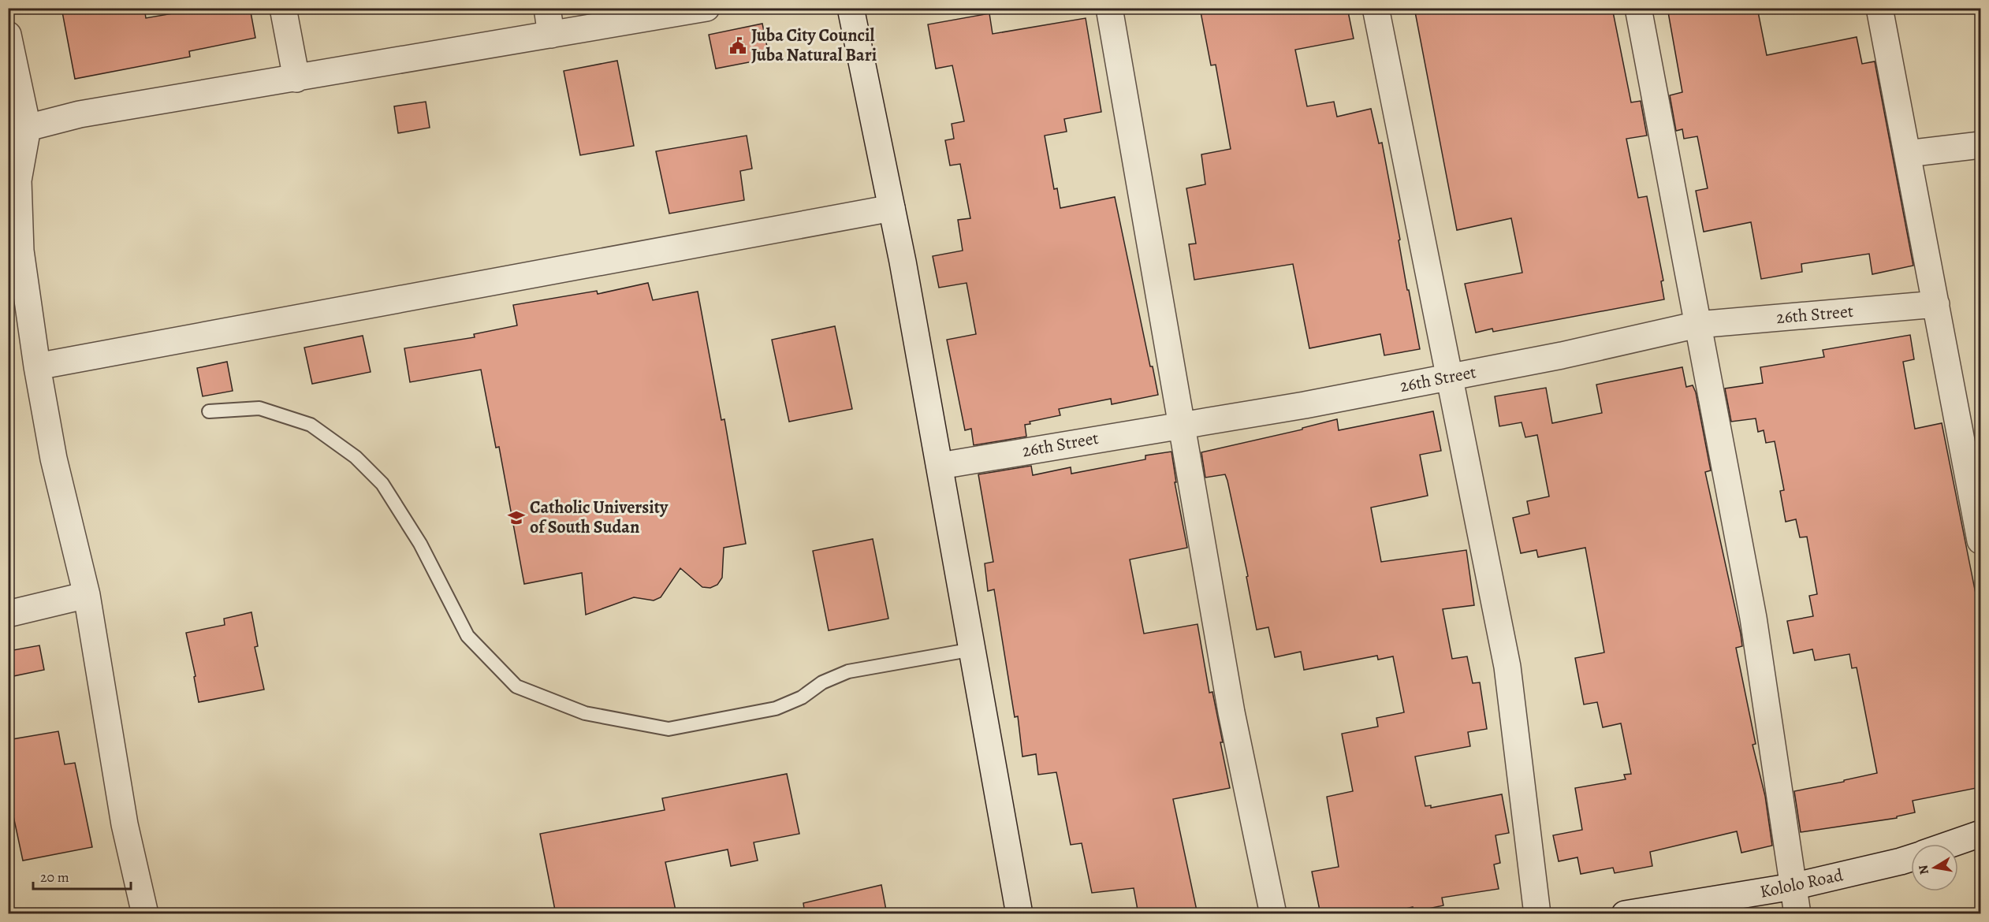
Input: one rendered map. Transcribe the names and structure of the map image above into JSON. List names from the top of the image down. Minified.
{"streets":{"street":["26th Street","Kololo Road"]},"places":{"public building":["Juba City Council Juba Natural Bari"],"school or university":["Catholic University of South Sudan"]},"scale_bar":"20 m","north":"left"}
